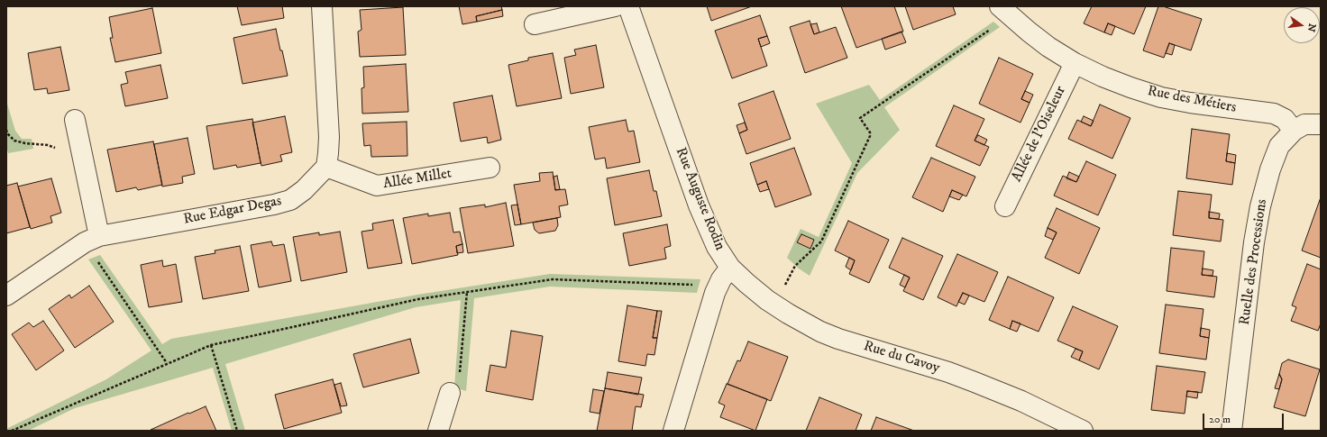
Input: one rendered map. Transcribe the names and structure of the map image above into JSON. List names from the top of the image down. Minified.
{"streets":{"street":["Rue des Métiers","Allée de l'Oiseleur","Allée Millet","Rue Auguste Rodin","Rue Edgar Degas","Ruelle des Processions","Rue du Cavoy"]},"crossings":[["Rue des Métiers","Allée de l'Oiseleur"],["Rue des Métiers","Ruelle des Processions"],["Allée Millet","Rue Edgar Degas"],["Rue Auguste Rodin","Rue du Cavoy"]],"scale_bar":"20 m","north":"right"}
